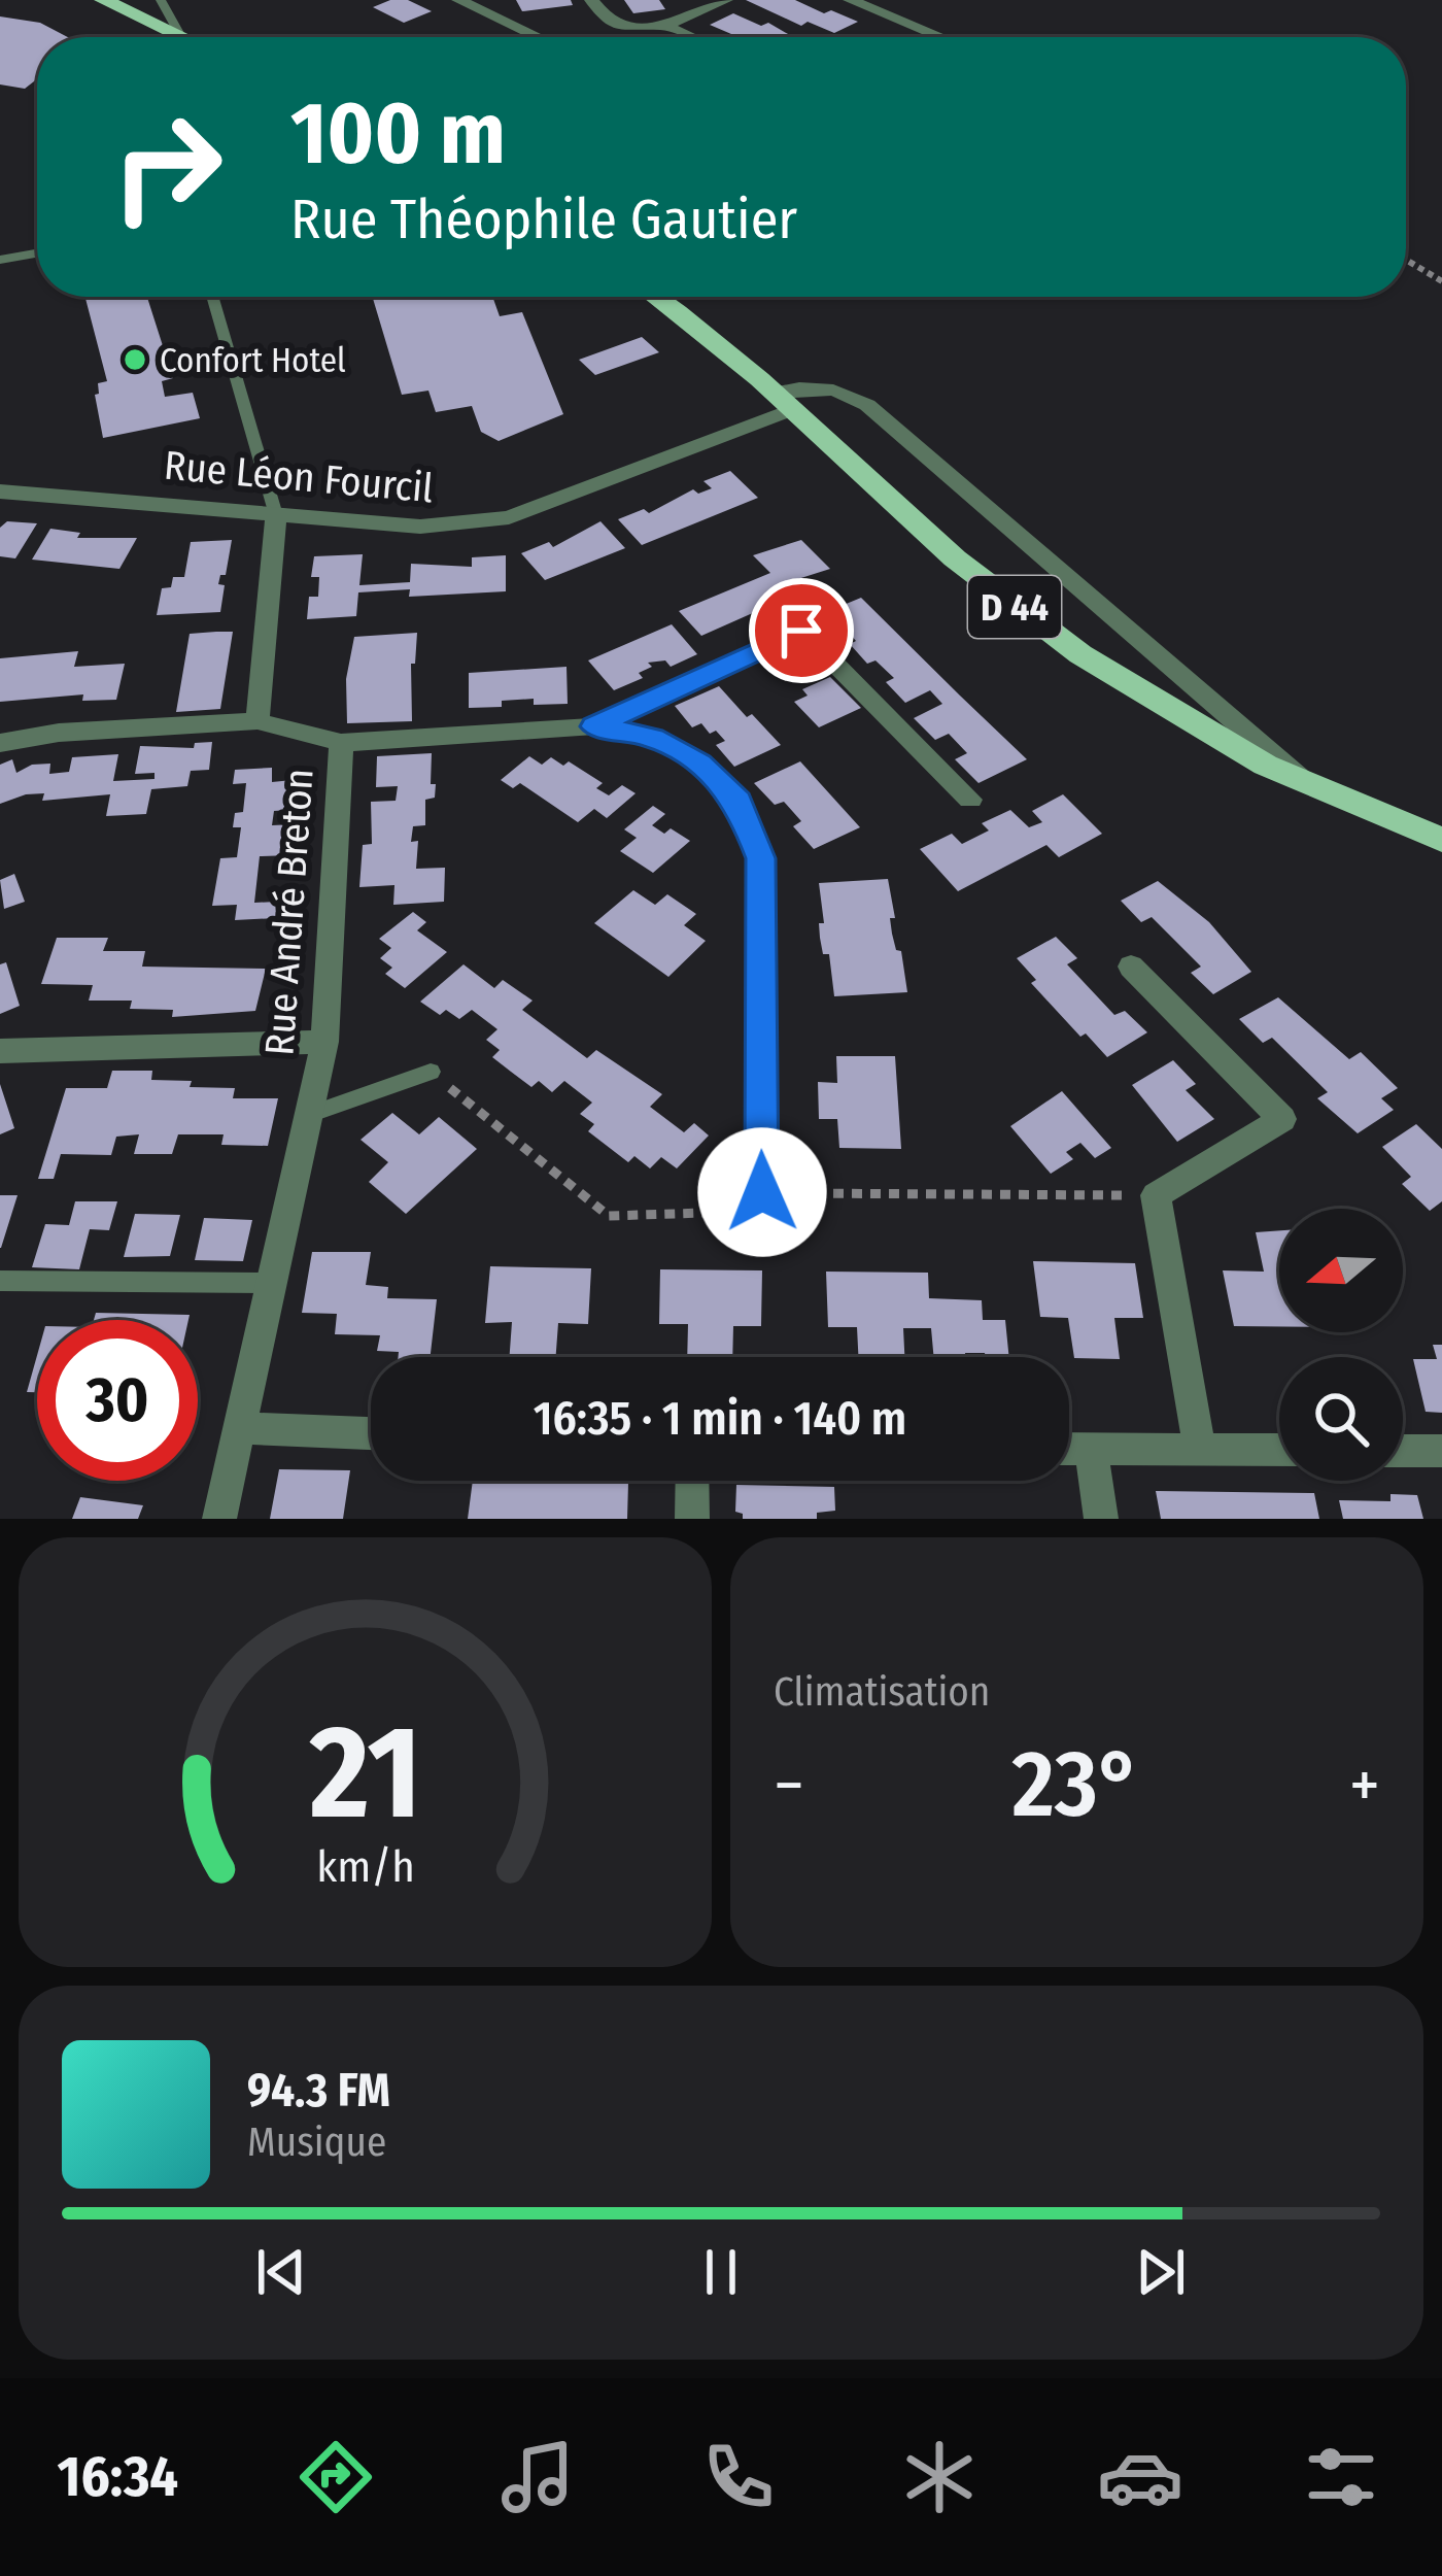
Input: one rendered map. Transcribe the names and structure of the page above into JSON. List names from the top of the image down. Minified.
{"streets":{"main road":["D 44"],"street":["Rue Léon Fourcil","Rue André Breton"]},"crossings":[["Rue Léon Fourcil","D 44"],["Rue Léon Fourcil","Rue André Breton"]],"places":["Confort Hotel"],"north":"left","page":{"turn":["100 m","Rue Théophile Gautier"],"limit":"30","trip":"16:35 · 1 min · 140 m","tile":"Climatisation","heat":["−","23°","+"],"song":["94.3 FM","Musique"],"tabs":"16:34","gauge":["21","km/h"]}}
